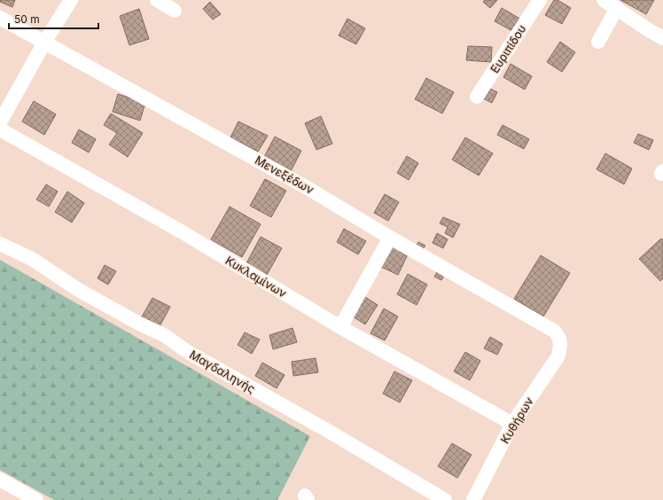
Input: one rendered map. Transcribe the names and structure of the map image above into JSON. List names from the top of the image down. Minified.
{"streets":{"street":["Ευριπίδου","Μενεξέδων","Κυκλαμίνων","Μαγδαληνής","Κυθήρων"]},"crossings":[["Μενεξέδων","Κυθήρων"],["Κυκλαμίνων","Κυθήρων"]],"scale_bar":"50 m"}
